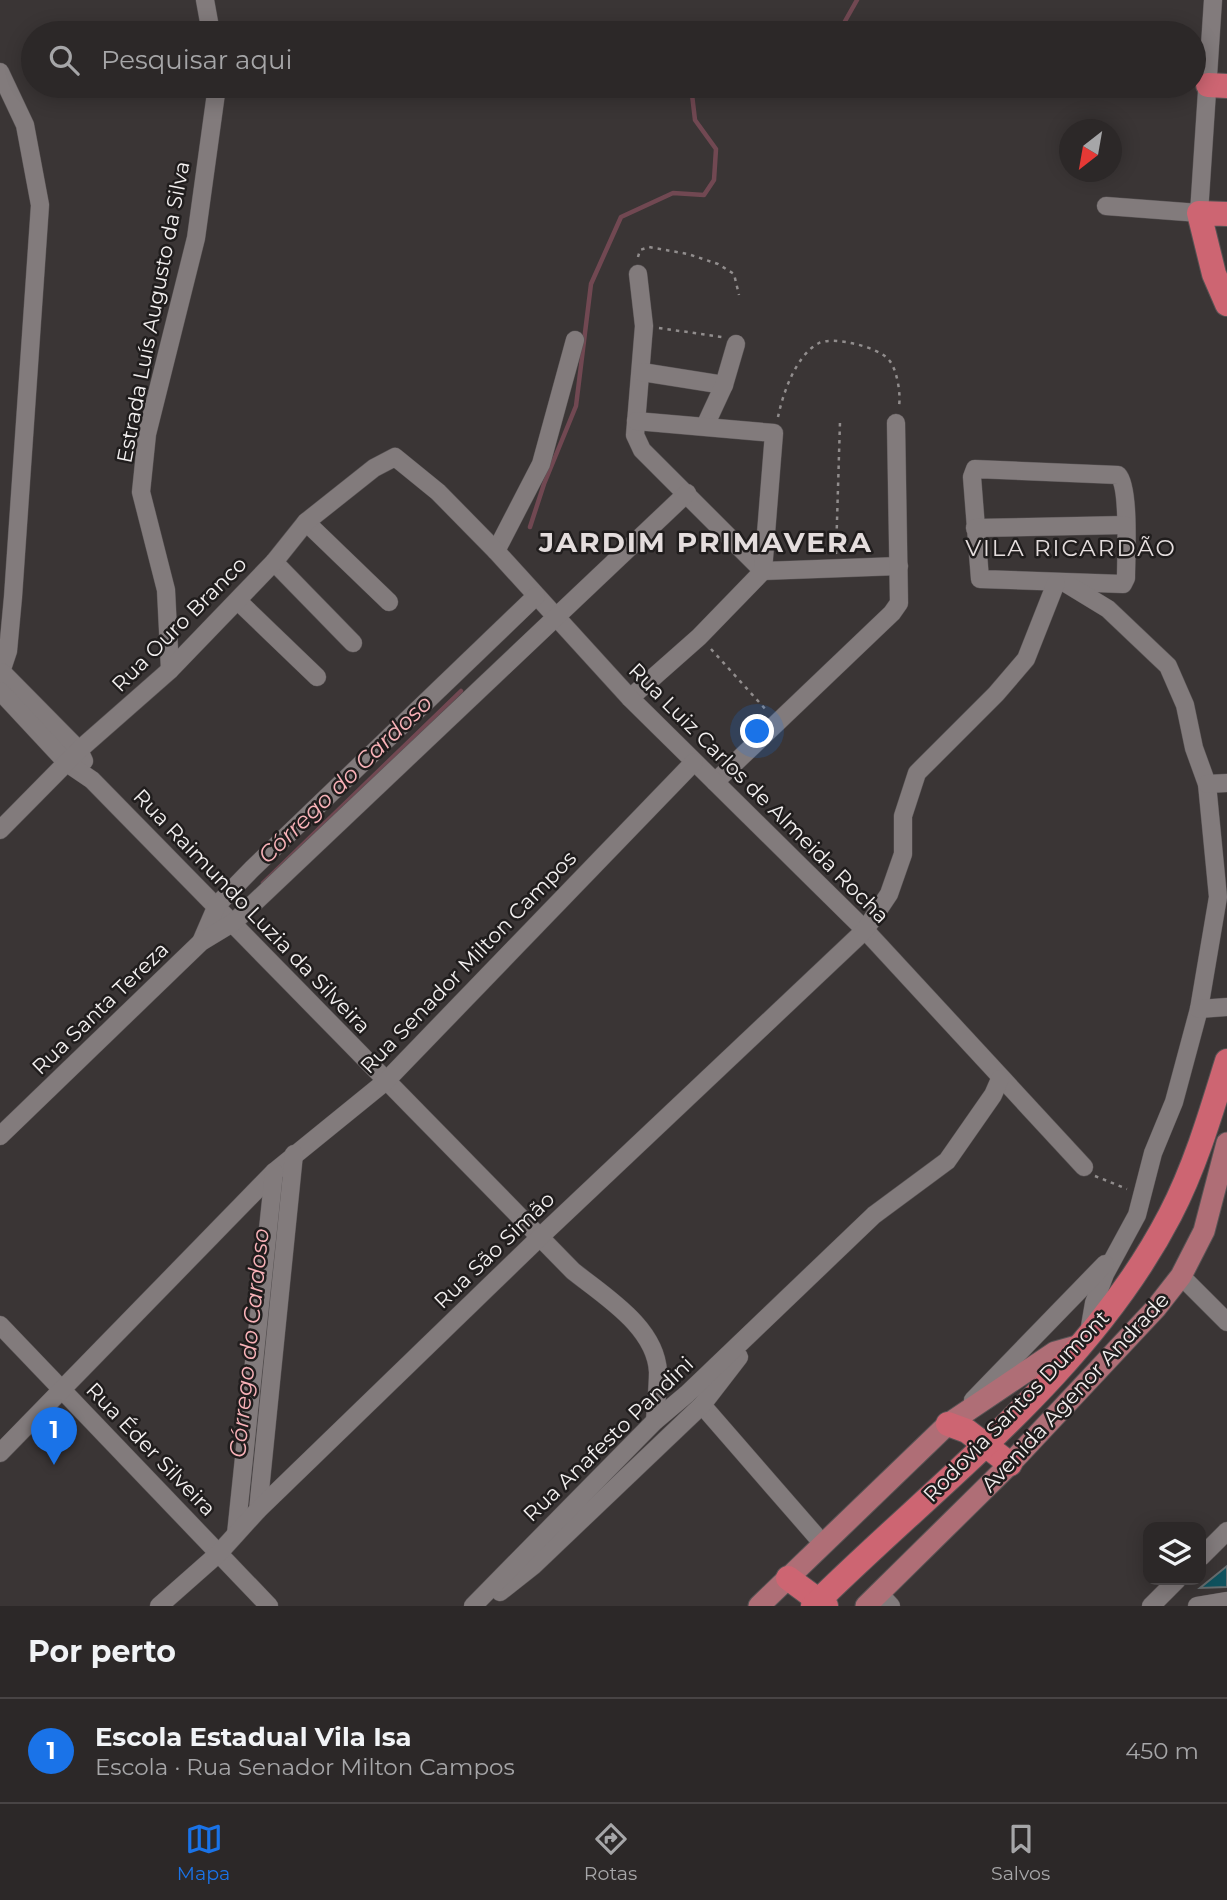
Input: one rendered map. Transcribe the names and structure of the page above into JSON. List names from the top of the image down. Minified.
{"streets":{"highway":["Rodovia Santos Dumont"],"main road":["Avenida Agenor Andrade"],"street":["Estrada Luís Augusto da Silva","Rua Ouro Branco","Rua Luiz Carlos de Almeida Rocha","Rua Raimundo Luzia da Silveira","Rua Senador Milton Campos","Rua Santa Tereza","Rua São Simão","Rua Anafesto Pandini","Rua Éder Silveira"]},"crossings":[["Estrada Luís Augusto da Silva","Rua Ouro Branco"],["Rua Ouro Branco","Rua Luiz Carlos de Almeida Rocha"],["Rua Ouro Branco","Rua Raimundo Luzia da Silveira"],["Rua Luiz Carlos de Almeida Rocha","Rua Senador Milton Campos"],["Rua Luiz Carlos de Almeida Rocha","Rua Santa Tereza"],["Rua Luiz Carlos de Almeida Rocha","Rua São Simão"],["Rua Luiz Carlos de Almeida Rocha","Rua Anafesto Pandini"],["Rua Raimundo Luzia da Silveira","Rua Senador Milton Campos"],["Rua Raimundo Luzia da Silveira","Rua Santa Tereza"],["Rua Raimundo Luzia da Silveira","Rua São Simão"],["Rua Raimundo Luzia da Silveira","Rua Anafesto Pandini"],["Rua Senador Milton Campos","Rua Éder Silveira"],["Rua São Simão","Rua Éder Silveira"],["Avenida Agenor Andrade","Rodovia Santos Dumont"]],"districts":["JARDIM PRIMAVERA","VILA RICARDÃO"],"water":["Córrego do Cardoso"],"north":"bottom left","page":{"search":"Pesquisar aqui","pins":"1","heading":"Por perto","list":[{"mark":"1","name":"Escola Estadual Vila Isa","note":"Escola · Rua Senador Milton Campos","value":"450 m"}],"nav":["Mapa","Rotas","Salvos"]}}
